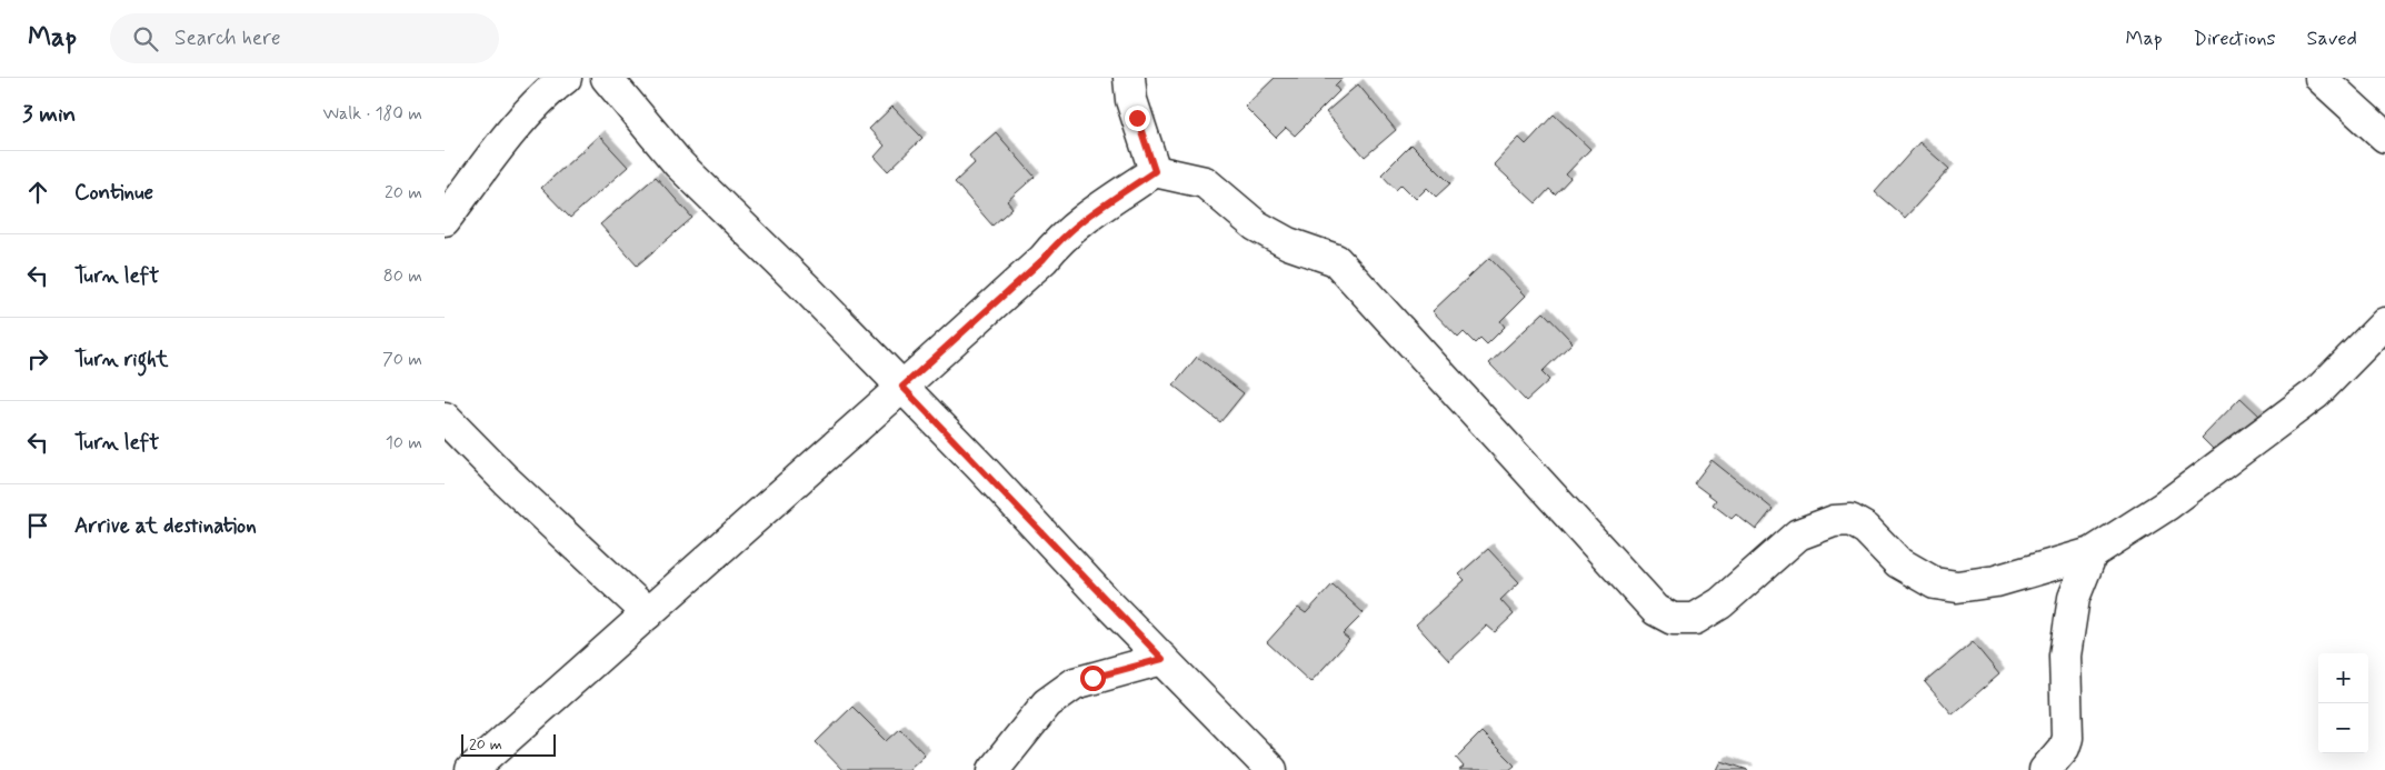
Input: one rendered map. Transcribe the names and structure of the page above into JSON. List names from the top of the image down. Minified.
{"scale_bar":"20 m","page":{"header":"Map","search":"Search here","nav":["Map","Directions","Saved"],"heading":["3 min","Walk · 180 m"],"list":[["Continue","20 m"],["Turn left","80 m"],["Turn right","70 m"],["Turn left","10 m"],"Arrive at destination"],"map_buttons":["+","−"],"scale":"20 m"}}
